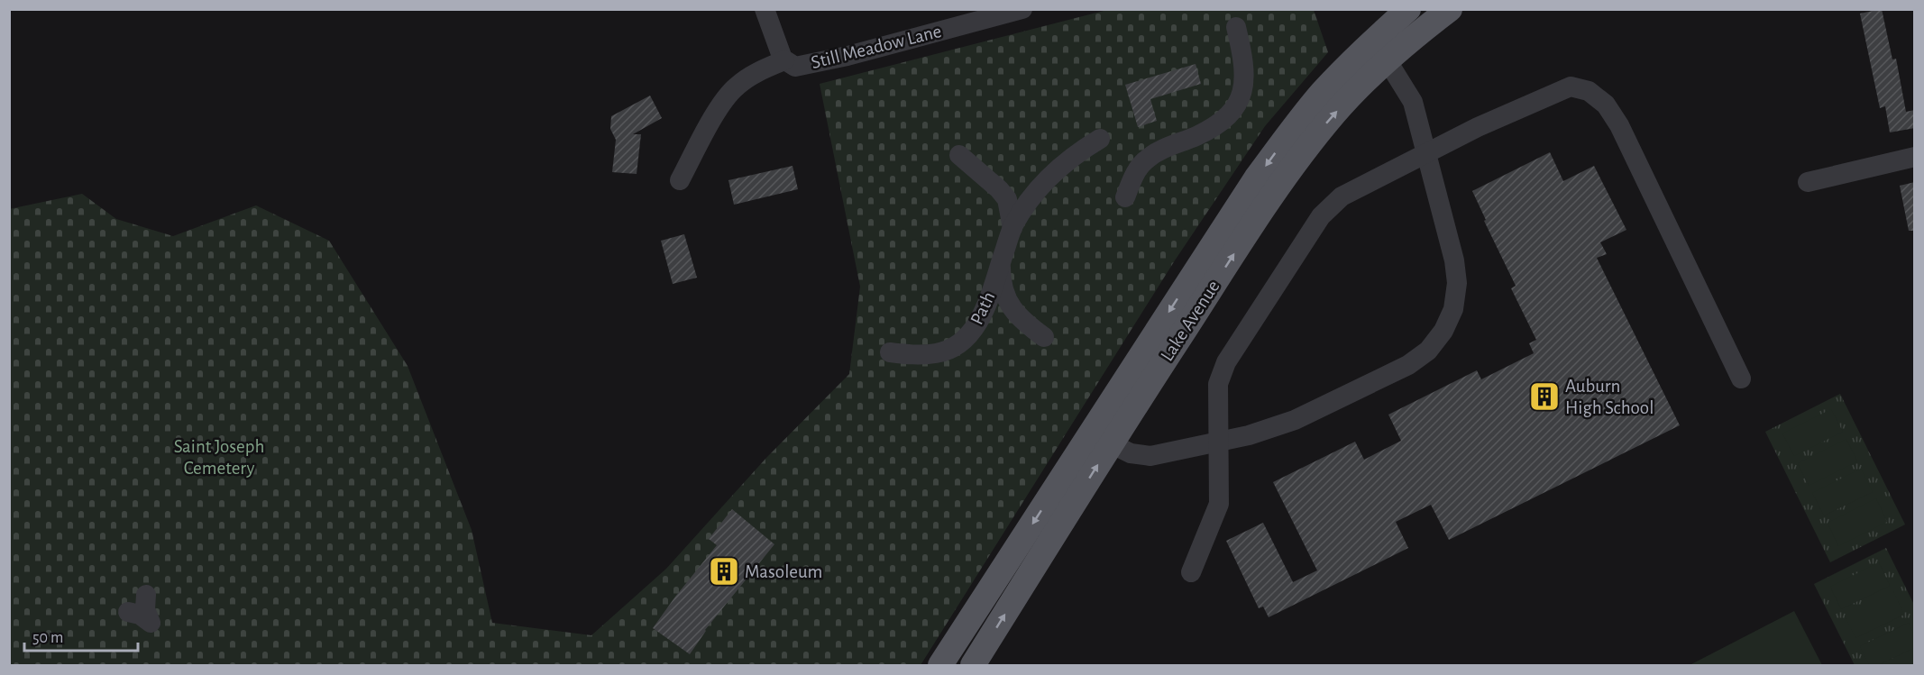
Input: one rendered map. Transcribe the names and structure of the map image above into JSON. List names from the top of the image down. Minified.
{"streets":{"main road":["Lake Avenue"],"street":["Still Meadow Lane","Path"]},"parks":["Saint Joseph Cemetery"],"places":{"building":["Auburn High School","Masoleum"]},"scale_bar":"50 m"}
